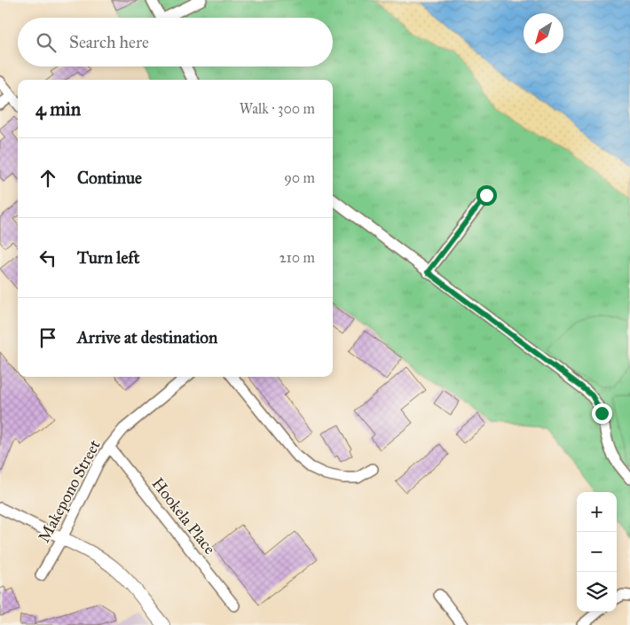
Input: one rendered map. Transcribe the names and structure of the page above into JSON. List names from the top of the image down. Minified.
{"streets":{"street":["Makepono Street","Hookela Place"]},"crossings":[["Makepono Street","Hookela Place"]],"north":"bottom left","page":{"search":"Search here","heading":["4 min","Walk · 300 m"],"list":[["Continue","90 m"],["Turn left","210 m"],"Arrive at destination"],"map_buttons":["+","−"]}}
